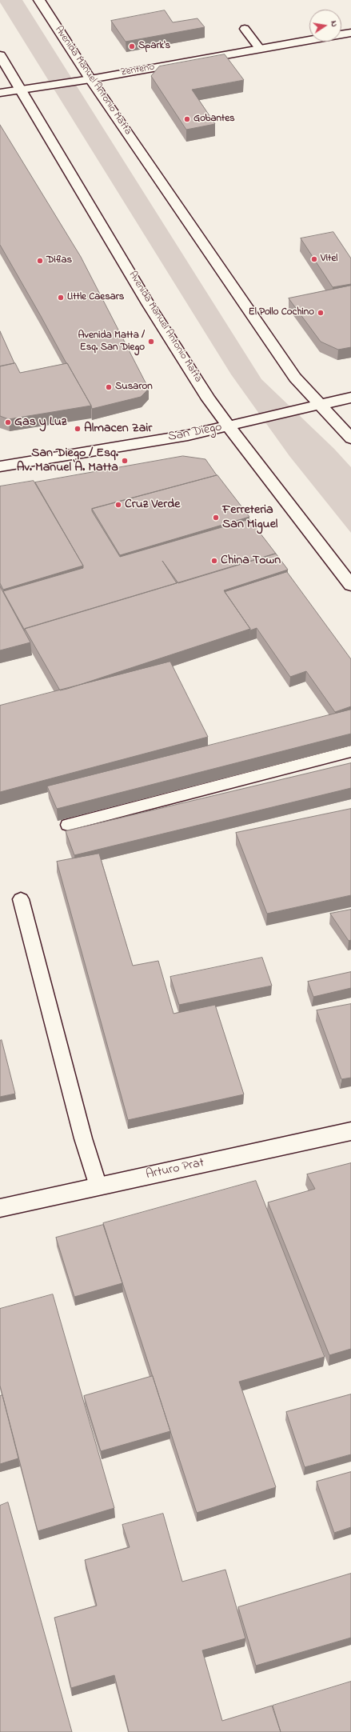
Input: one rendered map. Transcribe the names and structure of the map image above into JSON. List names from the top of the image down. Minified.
{"streets":{"main road":["Zenteno","Avenida Manuel Antonio Matta","San Diego","Arturo Prat"]},"crossings":[["Zenteno","Avenida Manuel Antonio Matta"],["Avenida Manuel Antonio Matta","San Diego"]],"places":["Spark's","Gobantes","Vitel","Diflas","Little Caesars","El Pollo Cochino","Avenida Matta / Esq. San Diego","Susaron","Gas y Luz","Almacen Zair","San Diego / Esq. Av. Manuel A. Matta","Cruz Verde","Ferreteria San Miguel","China Town"],"north":"right"}
